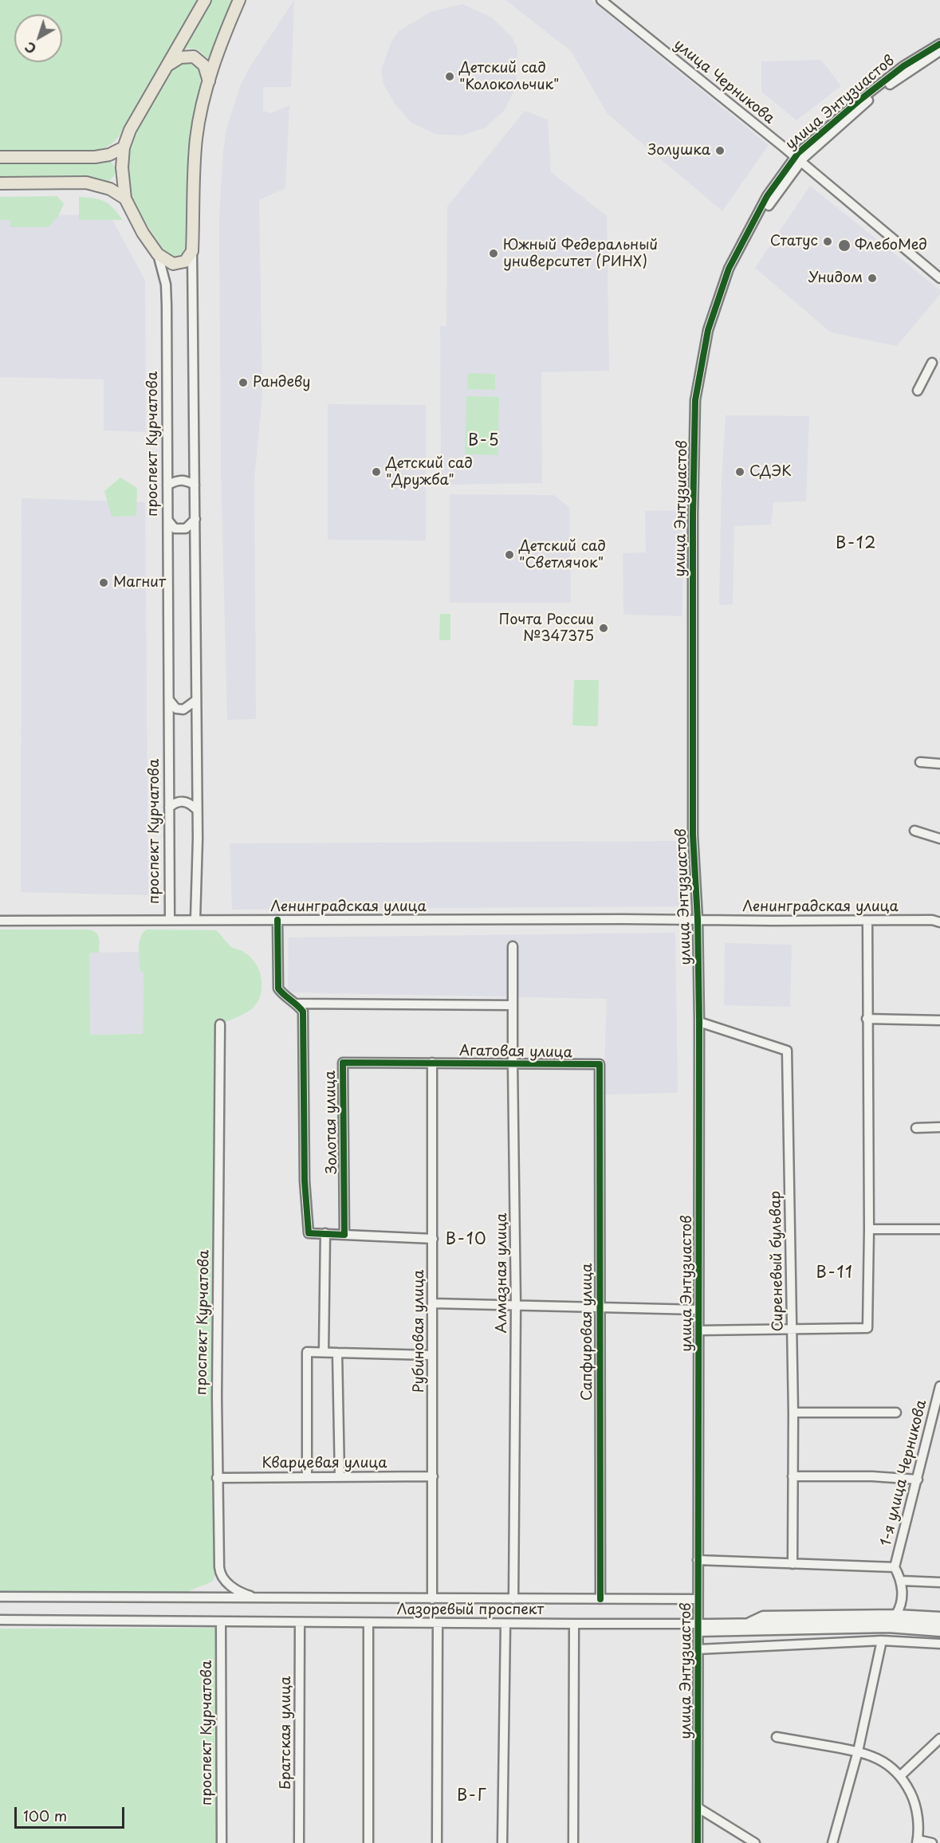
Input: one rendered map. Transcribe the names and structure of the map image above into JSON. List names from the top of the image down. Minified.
{"streets":{"main road":["проспект Курчатова"],"street":["улица Черникова","улица Энтузиастов","Ленинградская улица","Агатовая улица","Золотая улица","Сиреневый бульвар","Алмазная улица","Рубиновая улица","Сапфировая улица","Кварцевая улица","1-я улица Черникова","Лазоревый проспект","Братская улица"]},"crossings":[["улица Черникова","улица Энтузиастов"],["улица Энтузиастов","Ленинградская улица"],["улица Энтузиастов","Сиреневый бульвар"],["улица Энтузиастов","Лазоревый проспект"],["проспект Курчатова","Ленинградская улица"],["проспект Курчатова","Кварцевая улица"],["проспект Курчатова","Лазоревый проспект"],["Агатовая улица","Золотая улица"],["Агатовая улица","Алмазная улица"],["Агатовая улица","Рубиновая улица"],["Агатовая улица","Сапфировая улица"],["Золотая улица","Рубиновая улица"],["Алмазная улица","Лазоревый проспект"],["Рубиновая улица","Кварцевая улица"],["Рубиновая улица","Лазоревый проспект"],["Сапфировая улица","Лазоревый проспект"],["Лазоревый проспект","Братская улица"]],"districts":["В-5","В-12","В-10","В-11","В-Г"],"places":["Детский сад \"Колокольчик\"","Золушка","Статус","ФлебоМед","Южный Федеральный университет (РИНХ)","Унидом","Рандеву","Детский сад \"Дружба\"","СДЭК","Детский сад \"Светлячок\"","Магнит","Почта России №347375"],"scale_bar":"100 m","north":"bottom left"}
